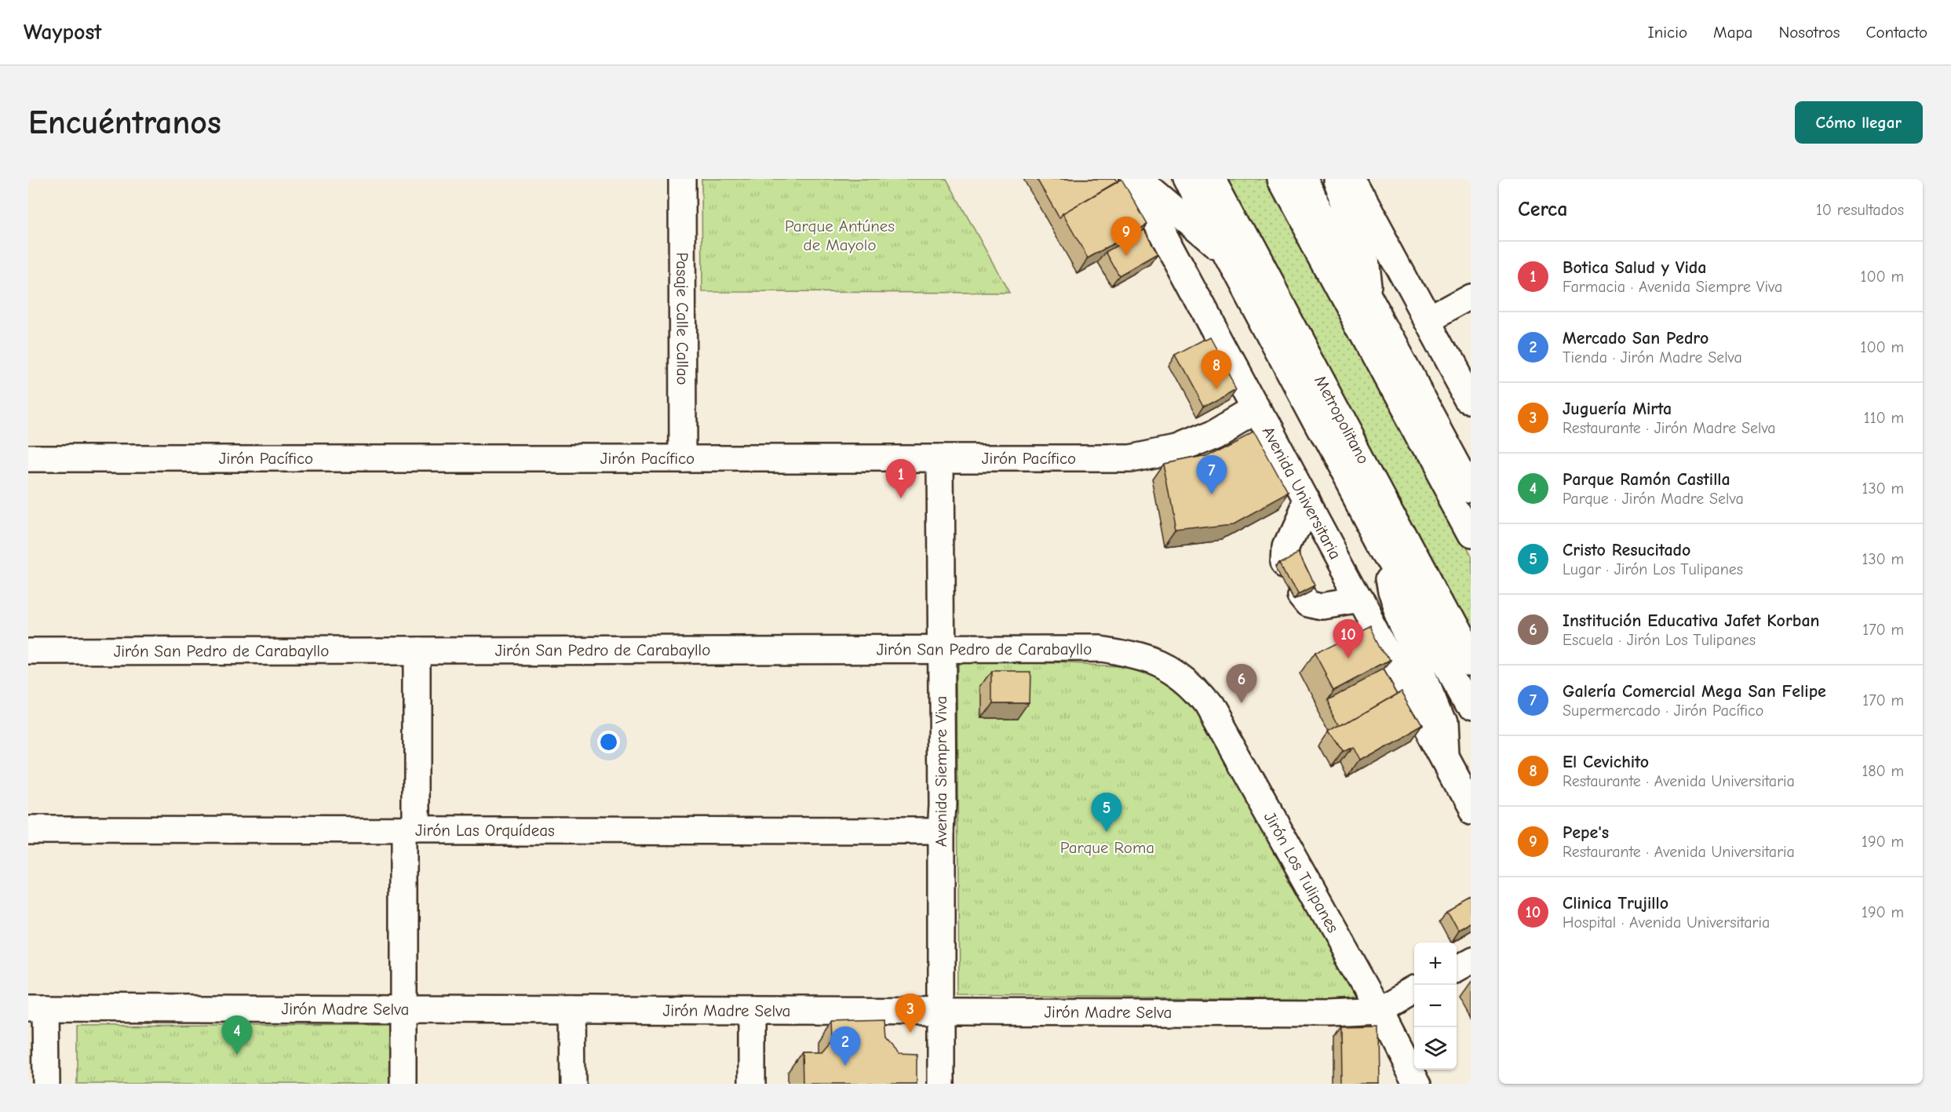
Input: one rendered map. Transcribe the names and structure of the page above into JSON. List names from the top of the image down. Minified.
{"streets":{"street":["Pasaje Calle Callao","Metropolitano","Jirón Pacífico","Avenida Universitaria","Jirón San Pedro de Carabayllo","Avenida Siempre Viva","Jirón Las Orquídeas","Jirón Los Tulipanes","Jirón Madre Selva"]},"crossings":[["Pasaje Calle Callao","Jirón Pacífico"],["Jirón Pacífico","Avenida Universitaria"],["Jirón Pacífico","Avenida Siempre Viva"],["Jirón San Pedro de Carabayllo","Avenida Siempre Viva"],["Jirón San Pedro de Carabayllo","Jirón Los Tulipanes"],["Avenida Siempre Viva","Jirón Las Orquídeas"],["Avenida Siempre Viva","Jirón Madre Selva"],["Jirón Los Tulipanes","Jirón Madre Selva"]],"parks":["Parque Antúnes de Mayolo","Parque Roma"],"page":{"header":"Waypost","nav":["Inicio","Mapa","Nosotros","Contacto"],"buttons":"Cómo llegar","title":"Encuéntranos","heading":["Cerca","10 resultados"],"pins":["9","8","7","1","10","6","5","3","4","2"],"list":[{"mark":"1","name":"Botica Salud y Vida","note":"Farmacia · Avenida Siempre Viva","value":"100 m"},{"mark":"2","name":"Mercado San Pedro","note":"Tienda · Jirón Madre Selva","value":"100 m"},{"mark":"3","name":"Juguería Mirta","note":"Restaurante · Jirón Madre Selva","value":"110 m"},{"mark":"4","name":"Parque Ramón Castilla","note":"Parque · Jirón Madre Selva","value":"130 m"},{"mark":"5","name":"Cristo Resucitado","note":"Lugar · Jirón Los Tulipanes","value":"130 m"},{"mark":"6","name":"Institución Educativa Jafet Korban","note":"Escuela · Jirón Los Tulipanes","value":"170 m"},{"mark":"7","name":"Galería Comercial Mega San Felipe","note":"Supermercado · Jirón Pacífico","value":"170 m"},{"mark":"8","name":"El Cevichito","note":"Restaurante · Avenida Universitaria","value":"180 m"},{"mark":"9","name":"Pepe's","note":"Restaurante · Avenida Universitaria","value":"190 m"},{"mark":"10","name":"Clinica Trujillo","note":"Hospital · Avenida Universitaria","value":"190 m"}],"map_buttons":["+","−"]}}
